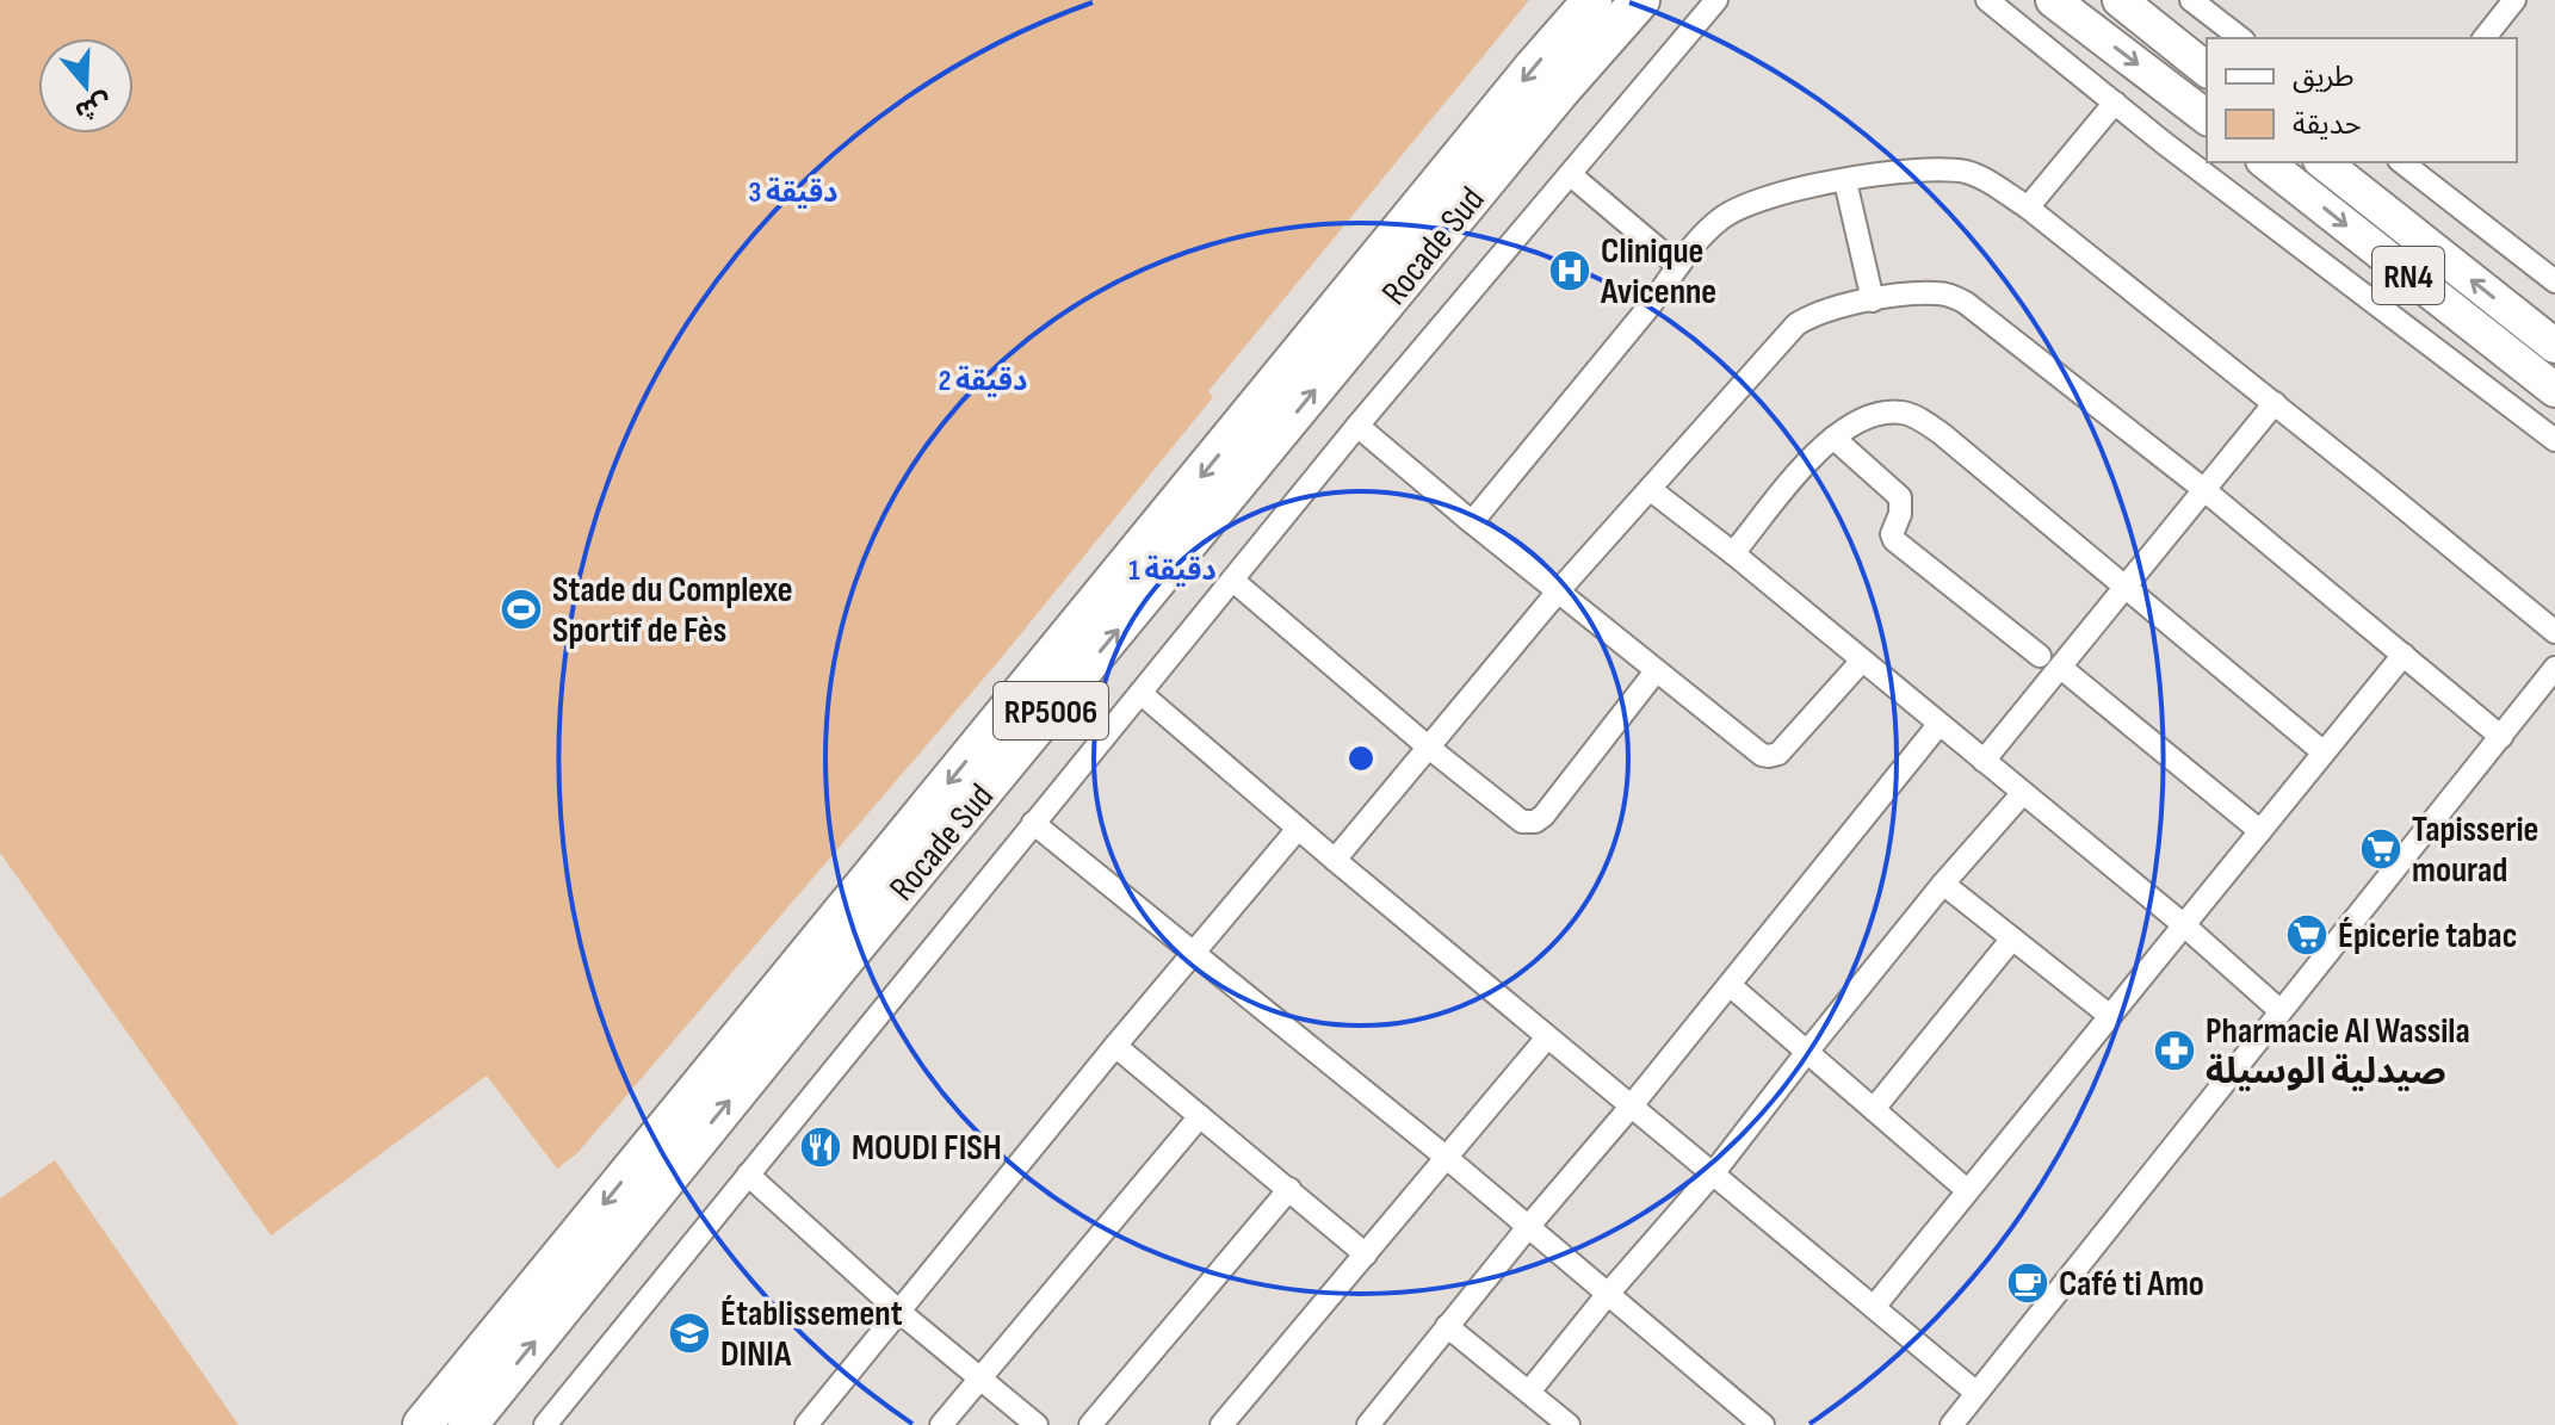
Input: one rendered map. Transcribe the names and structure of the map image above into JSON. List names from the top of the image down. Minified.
{"streets":{"highway":["Rocade Sud","RP5006"],"main road":["RN4"]},"places":{"hospital":["Clinique Avicenne"],"sports":["Stade du Complexe Sportif de Fès"],"supermarket":["Tapisserie mourad","Épicerie tabac"],"pharmacy":["Pharmacie Al Wassila صيدلية الوسيلة"],"restaurant":["MOUDI FISH"],"cafe":["Café ti Amo"],"school or university":["Établissement DINIA"]},"legend":["طريق","حديقة"],"north":"bottom","rings":["3 دقيقة","2 دقيقة","1 دقيقة"]}
